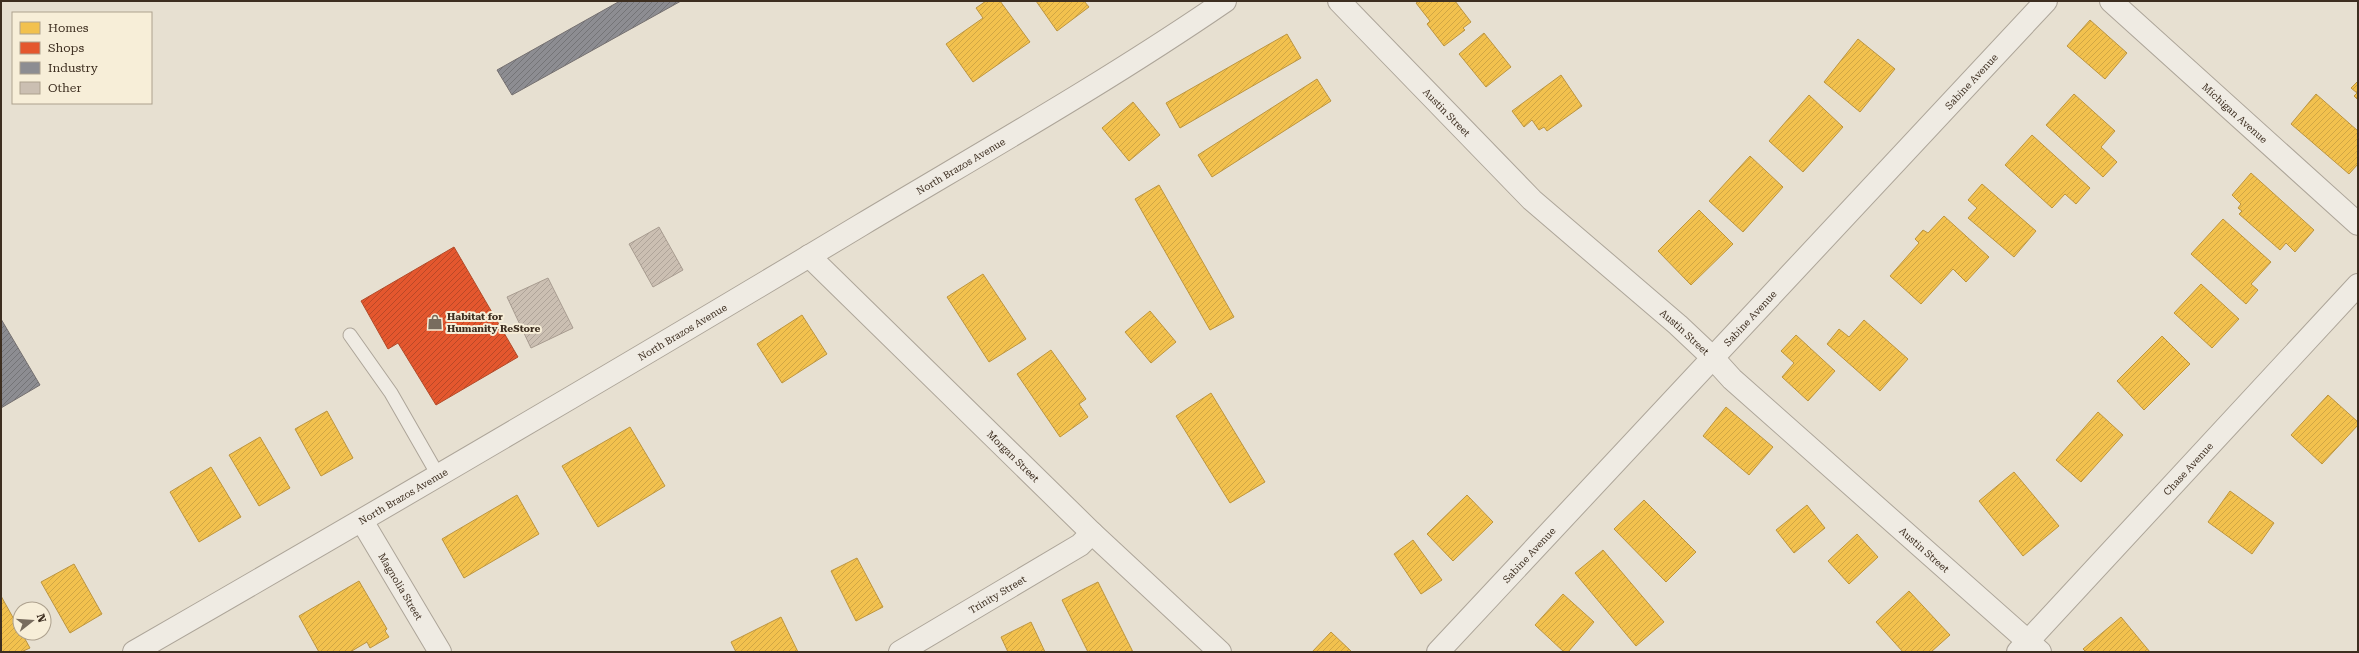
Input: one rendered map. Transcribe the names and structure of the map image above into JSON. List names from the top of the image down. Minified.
{"streets":{"street":["Sabine Avenue","Austin Street","Michigan Avenue","North Brazos Avenue","Morgan Street","Chase Avenue","Magnolia Street","Trinity Street"]},"crossings":[["Sabine Avenue","Austin Street"],["Austin Street","Chase Avenue"],["North Brazos Avenue","Morgan Street"],["North Brazos Avenue","Magnolia Street"],["Morgan Street","Trinity Street"]],"places":{"shop":["Habitat for Humanity ReStore"]},"legend":["Homes","Shops","Industry","Other"],"north":"right"}
